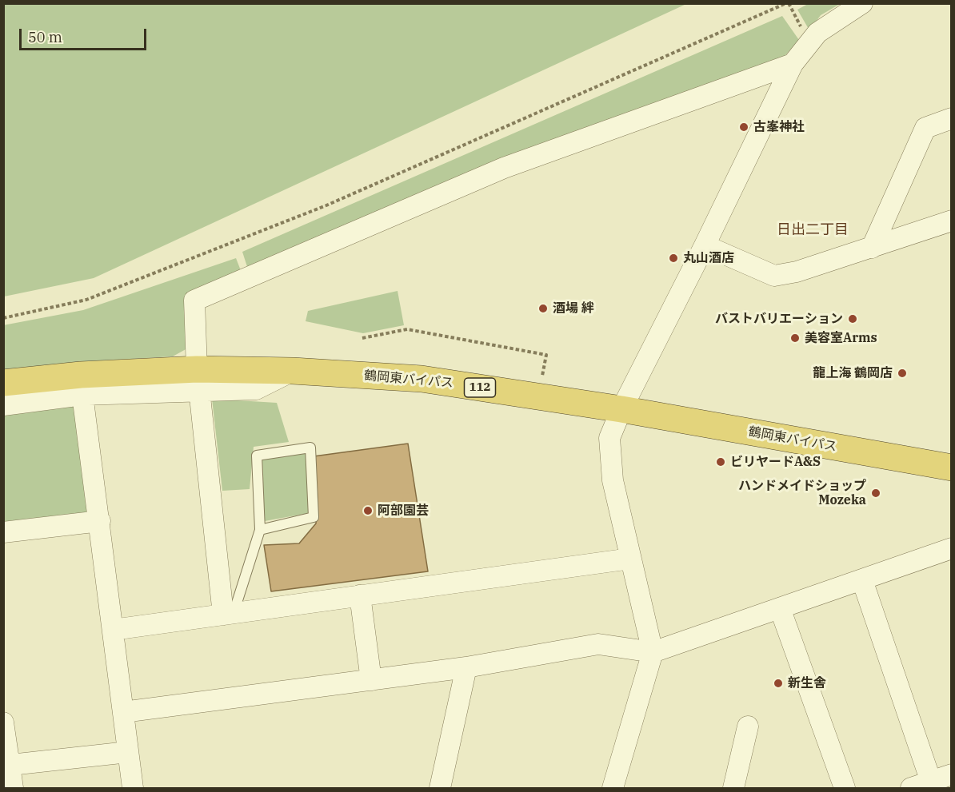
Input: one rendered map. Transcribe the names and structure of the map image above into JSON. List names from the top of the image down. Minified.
{"streets":{"highway":["鶴岡東バイパス","112"]},"districts":["日出二丁目"],"places":["古峯神社","丸山酒店","酒場 絆","バストバリエーション","美容室Arms","龍上海 鶴岡店","ビリヤードA&S","ハンドメイドショップ Mozeka","阿部園芸","新生舎"],"scale_bar":"50 m"}
